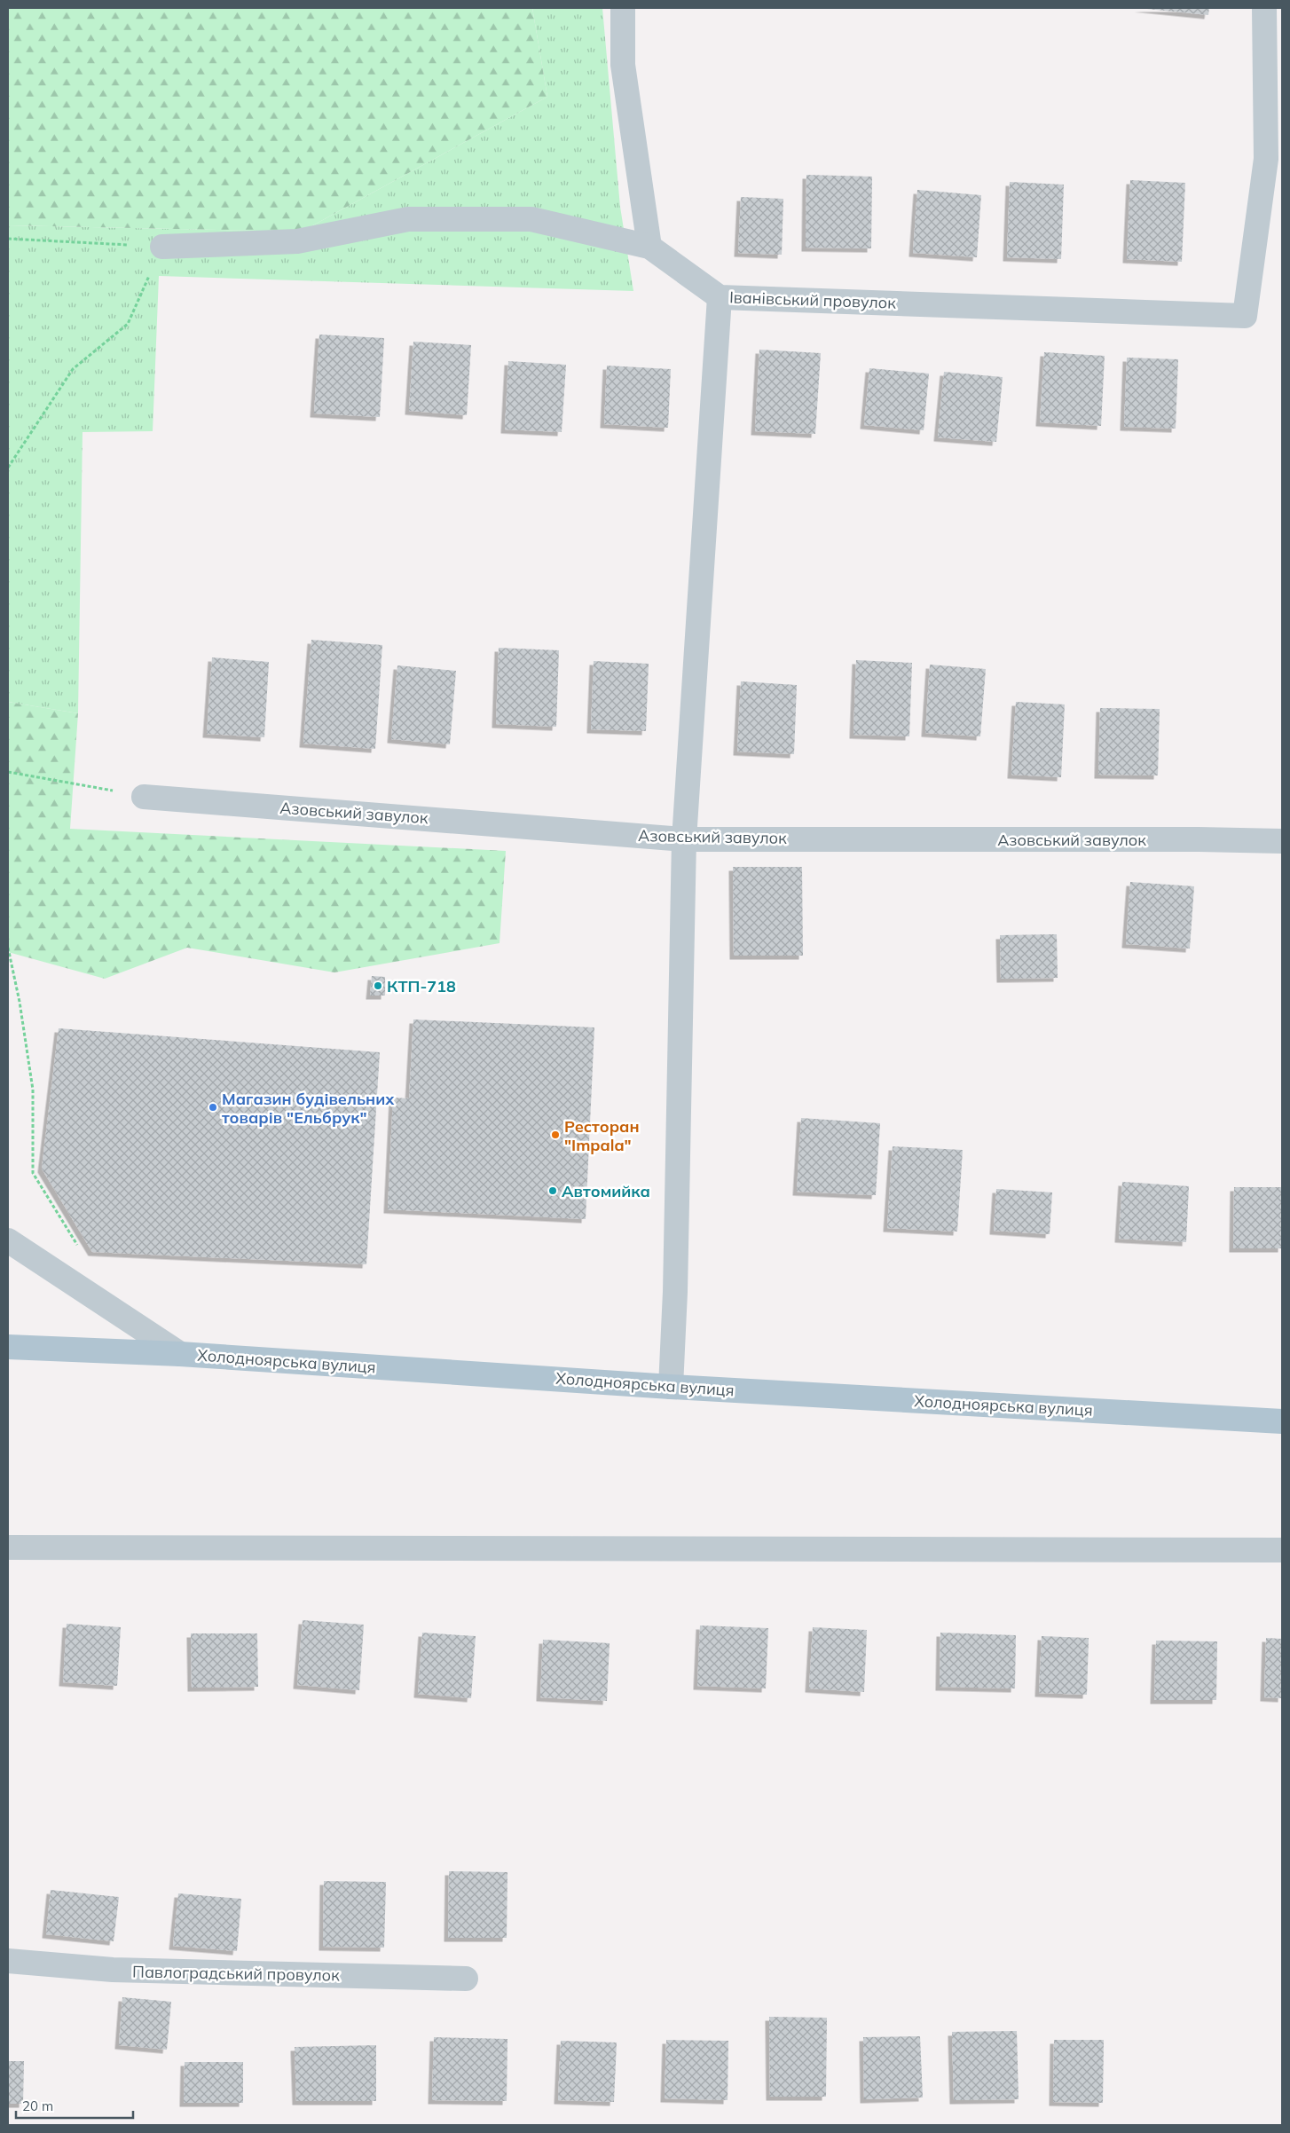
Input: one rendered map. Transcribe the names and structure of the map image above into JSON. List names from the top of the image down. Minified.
{"streets":{"main road":["Холодноярська вулиця"],"street":["Іванівський провулок","Азовський завулок","Павлоградський провулок"]},"places":["КТП-718","Магазин будівельних товарів \"Ельбрук\"","Ресторан \"Impala\"","Автомийка"],"scale_bar":"20 m"}
